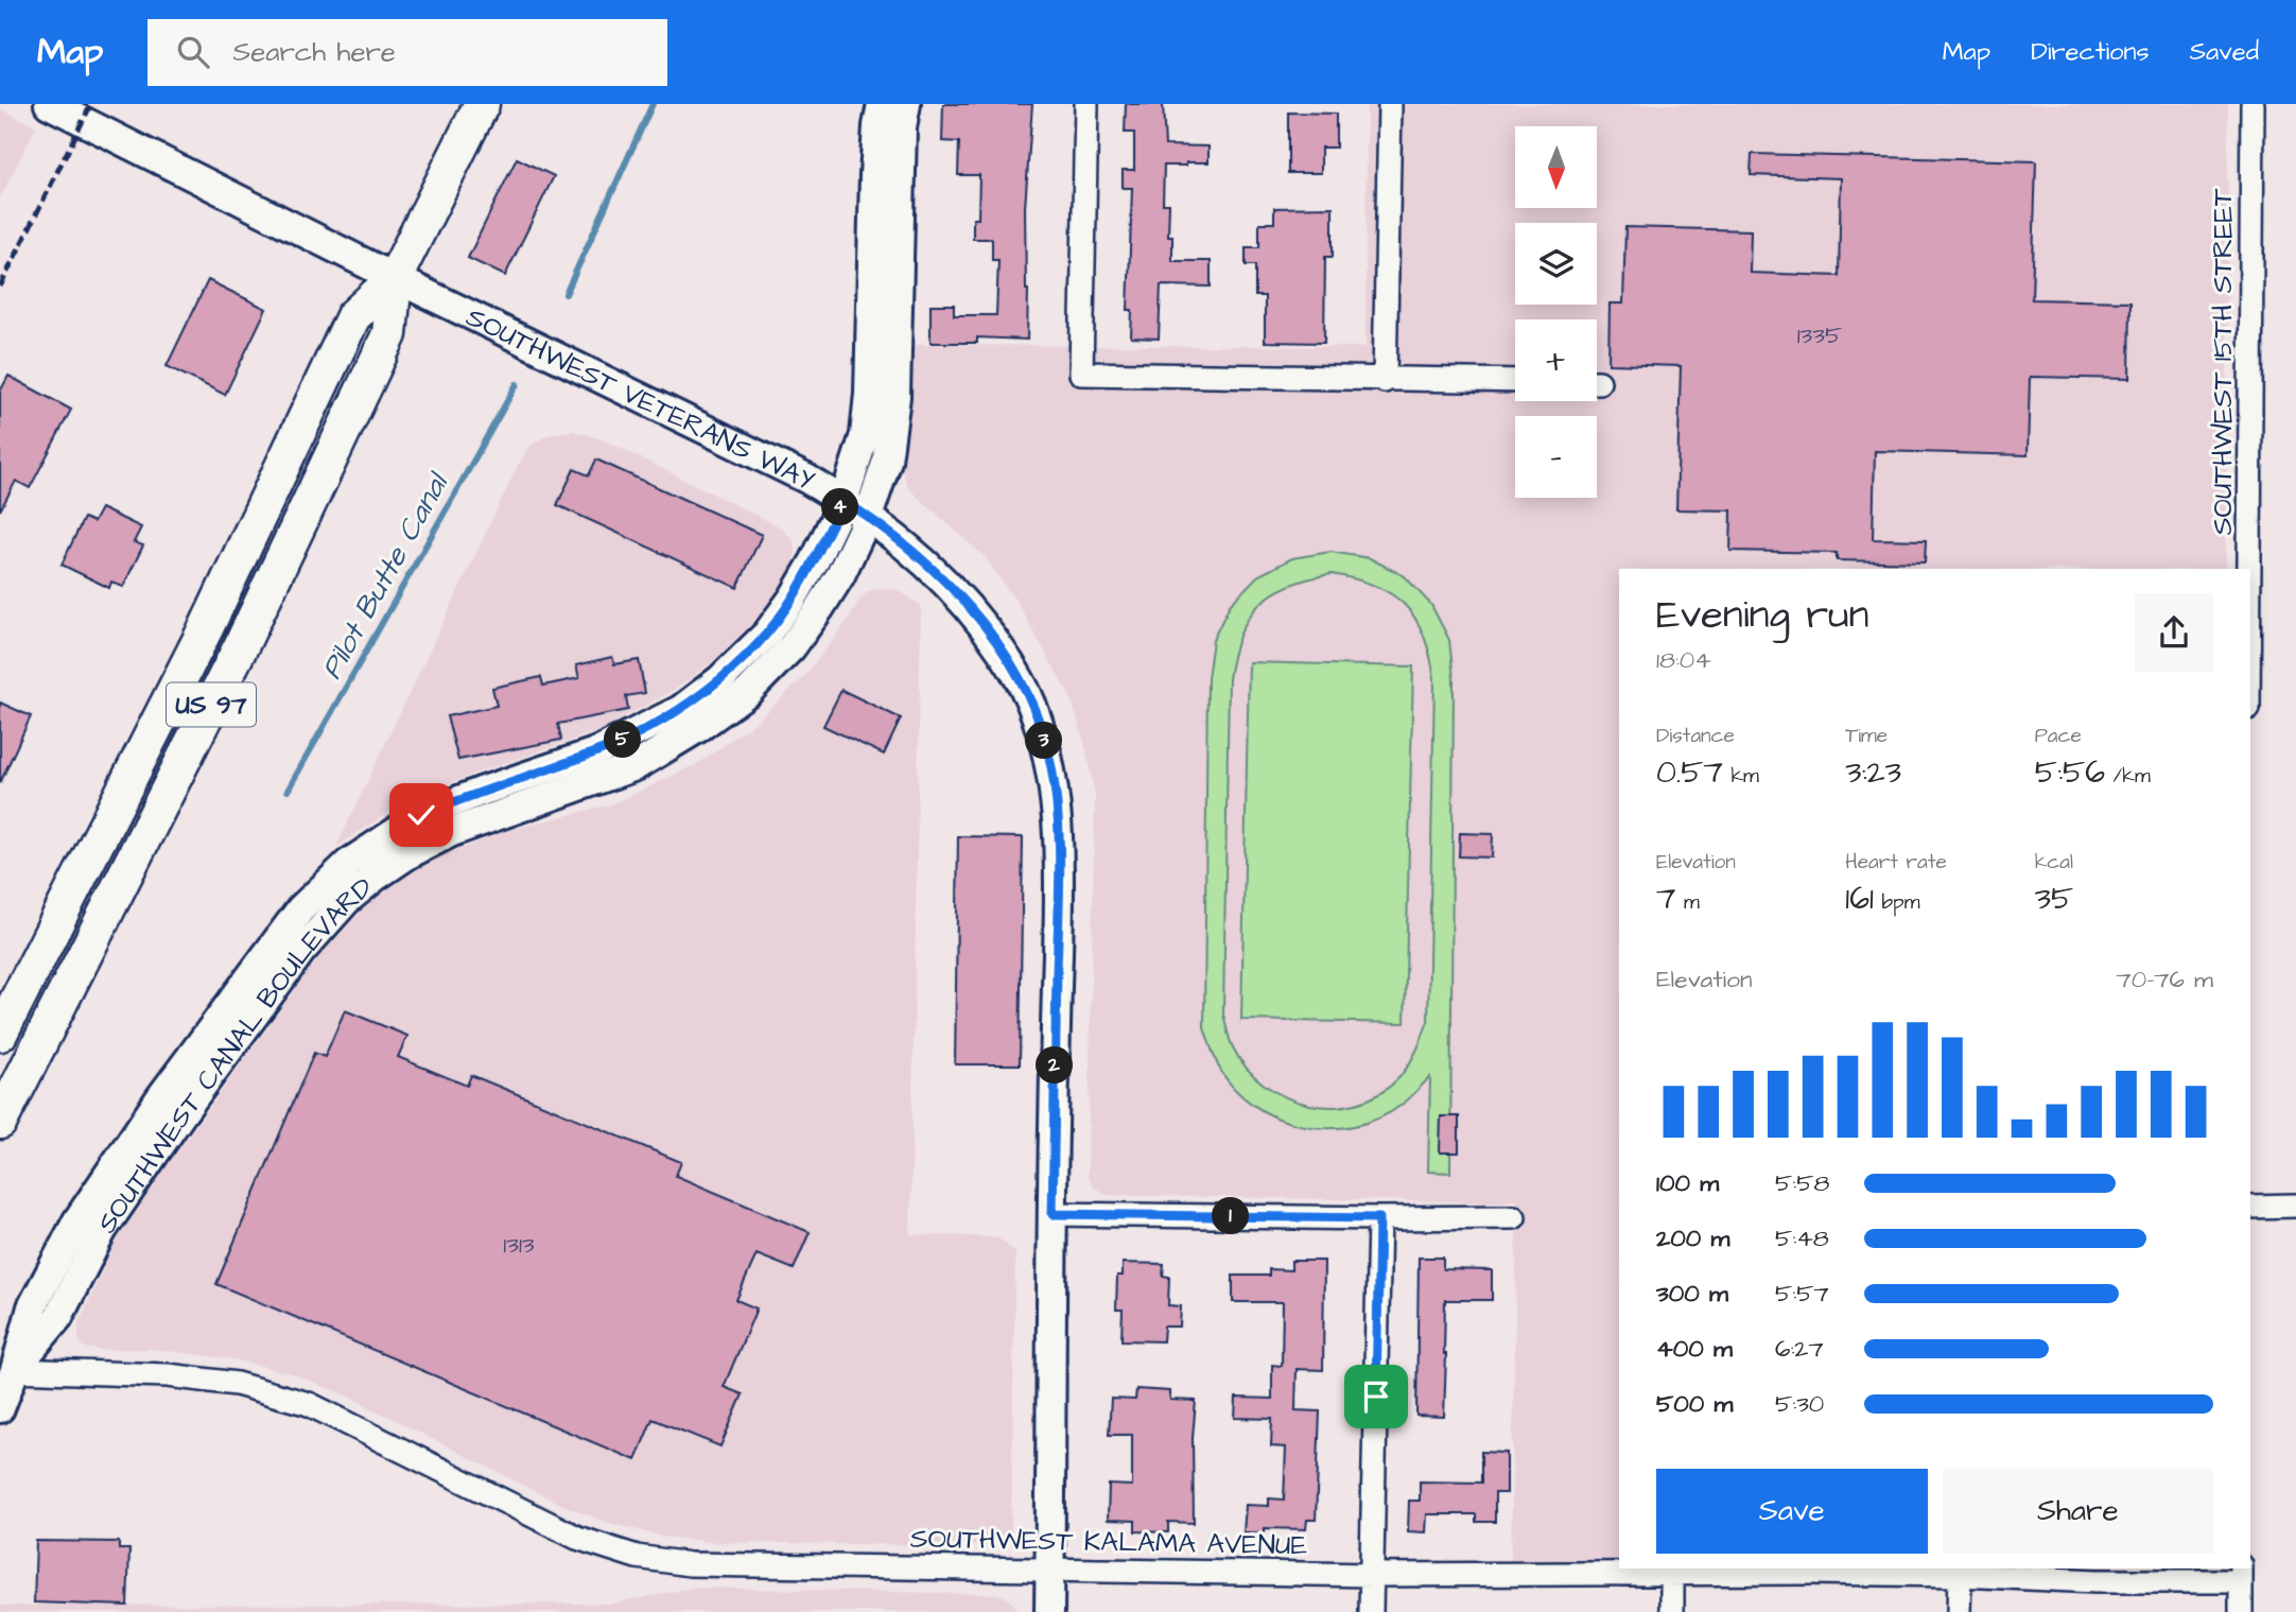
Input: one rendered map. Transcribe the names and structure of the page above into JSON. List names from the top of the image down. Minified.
{"streets":{"highway":["US 97"],"main road":["SOUTHWEST VETERANS WAY","SOUTHWEST CANAL BOULEVARD"],"street":["SOUTHWEST 15TH STREET","SOUTHWEST KALAMA AVENUE"]},"crossings":[["SOUTHWEST VETERANS WAY","US 97"],["SOUTHWEST VETERANS WAY","SOUTHWEST CANAL BOULEVARD"],["SOUTHWEST VETERANS WAY","SOUTHWEST KALAMA AVENUE"],["SOUTHWEST CANAL BOULEVARD","SOUTHWEST KALAMA AVENUE"]],"water":["Pilot Butte Canal"],"house_numbers":["1335","1313"],"north":"bottom","page":{"header":"Map","search":"Search here","nav":["Map","Directions","Saved"],"map_buttons":["+","−"],"pins":["4","5","3","2","1"],"heading":["Evening run","18:04"],"stats":[["Distance","0.57 km"],["Time","3:23"],["Pace","5:56 /km"],["Elevation","7 m"],["Heart rate","161 bpm"],["kcal","35"]],"chart":["Elevation","70–76 m"],"list":[{"name":"100 m","note":"5:58"},{"name":"200 m","note":"5:48"},{"name":"300 m","note":"5:57"},{"name":"400 m","note":"6:27"},{"name":"500 m","note":"5:30"}],"buttons":["Save","Share"]}}
